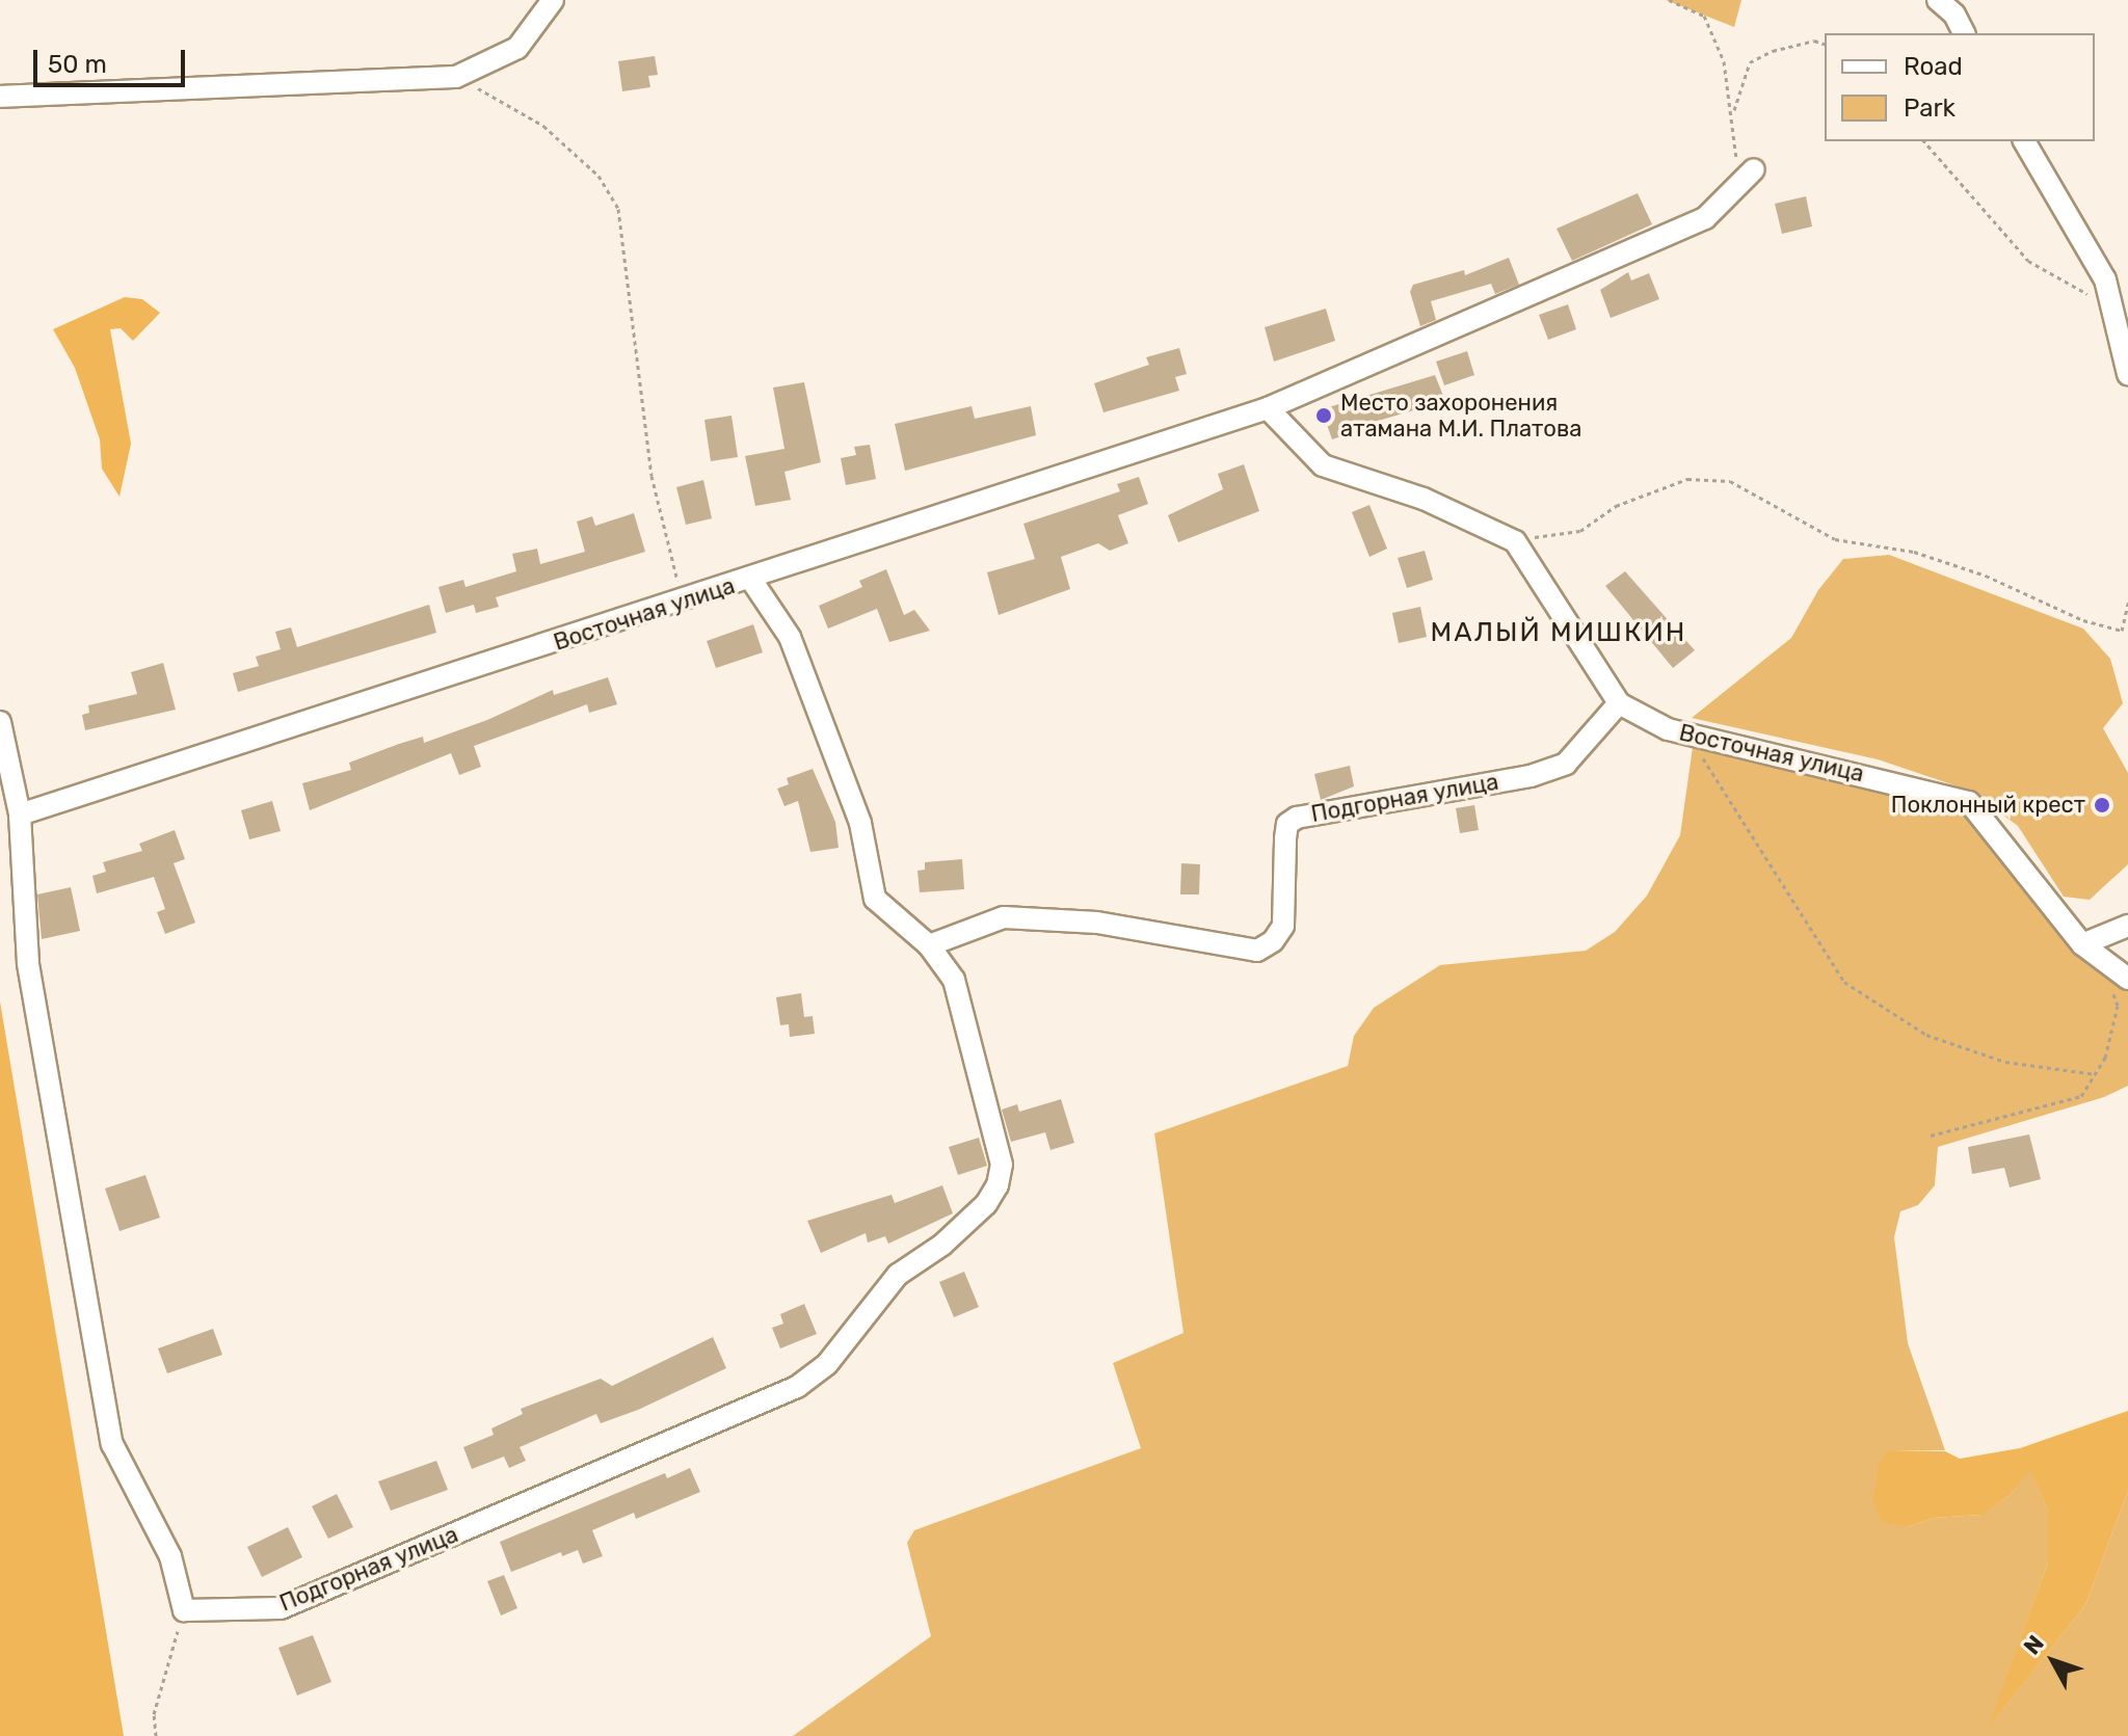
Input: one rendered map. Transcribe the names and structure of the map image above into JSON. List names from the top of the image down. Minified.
{"streets":{"street":["Восточная улица","Подгорная улица"]},"crossings":[["Восточная улица","Подгорная улица"]],"districts":["МАЛЫЙ МИШКИН"],"places":["Место захоронения атамана М.И. Платова","Поклонный крест"],"legend":["Road","Park"],"scale_bar":"50 m","north":"top left"}
